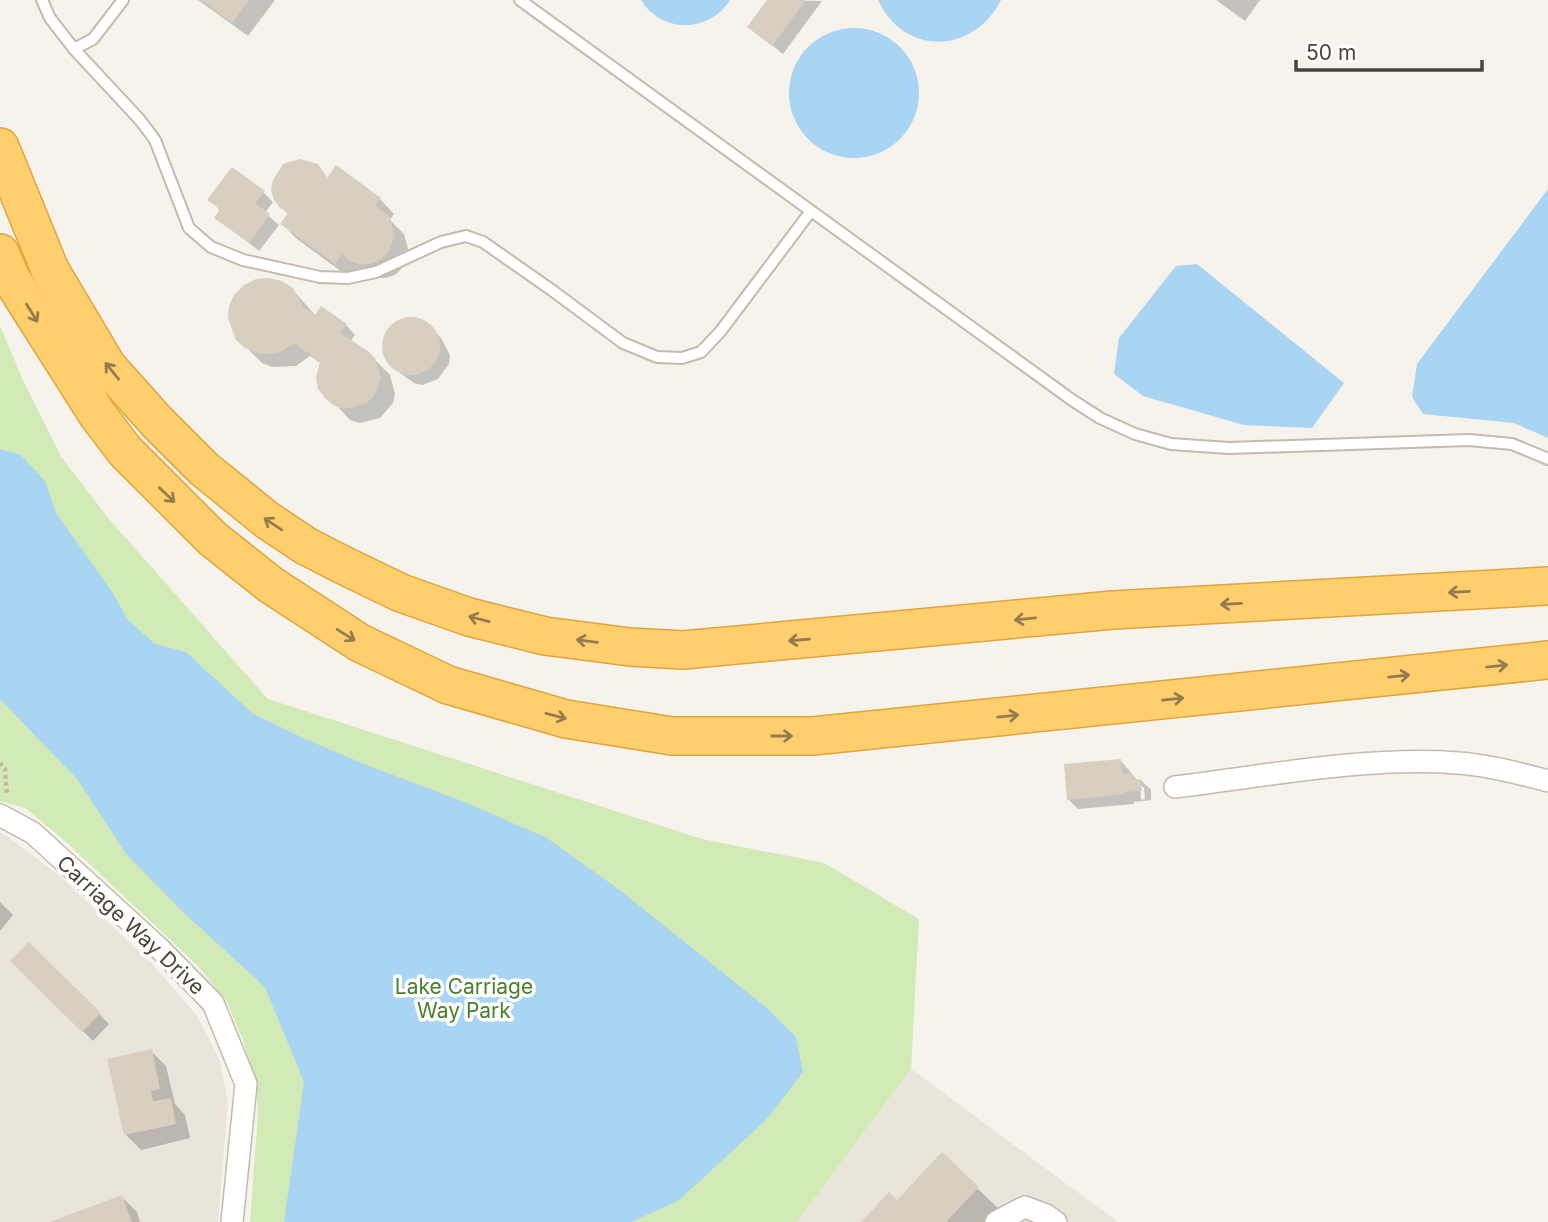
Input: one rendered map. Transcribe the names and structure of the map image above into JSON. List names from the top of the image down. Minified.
{"streets":{"street":["Carriage Way Drive"]},"parks":["Lake Carriage Way Park"],"scale_bar":"50 m"}
